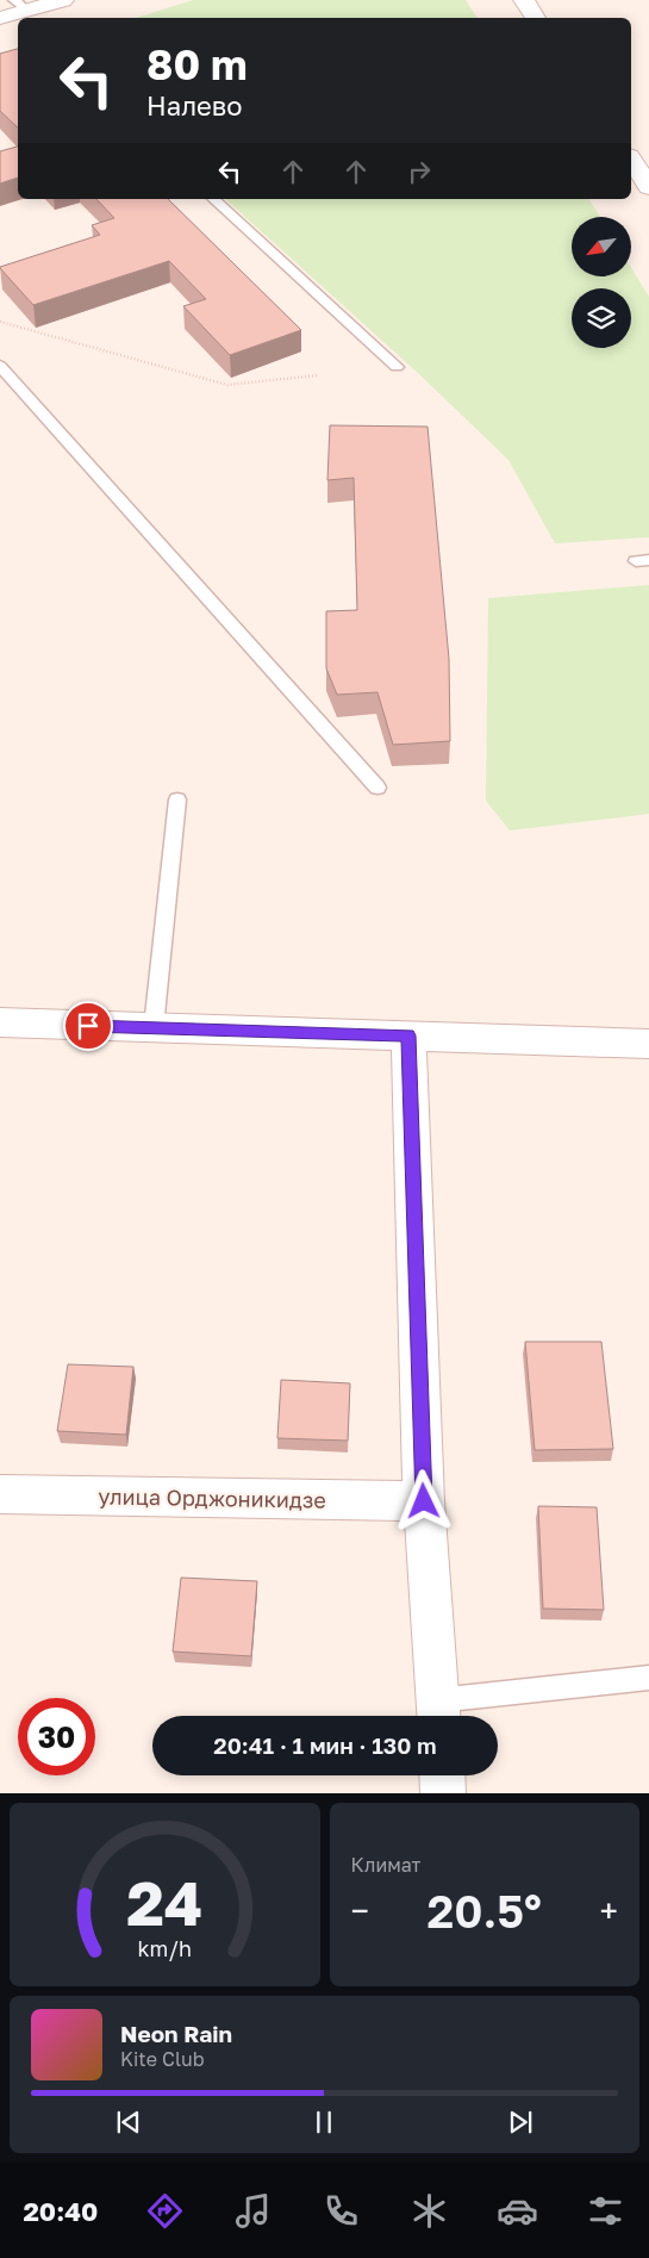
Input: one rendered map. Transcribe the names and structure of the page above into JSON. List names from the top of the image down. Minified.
{"streets":{"street":["улица Орджоникидзе"]},"north":"bottom left","page":{"turn":["80 m","Налево"],"limit":"30","trip":"20:41 · 1 мин · 130 m","tile":"Климат","heat":["−","20.5°","+"],"song":["Neon Rain","Kite Club"],"tabs":"20:40","gauge":["24","km/h"]}}
